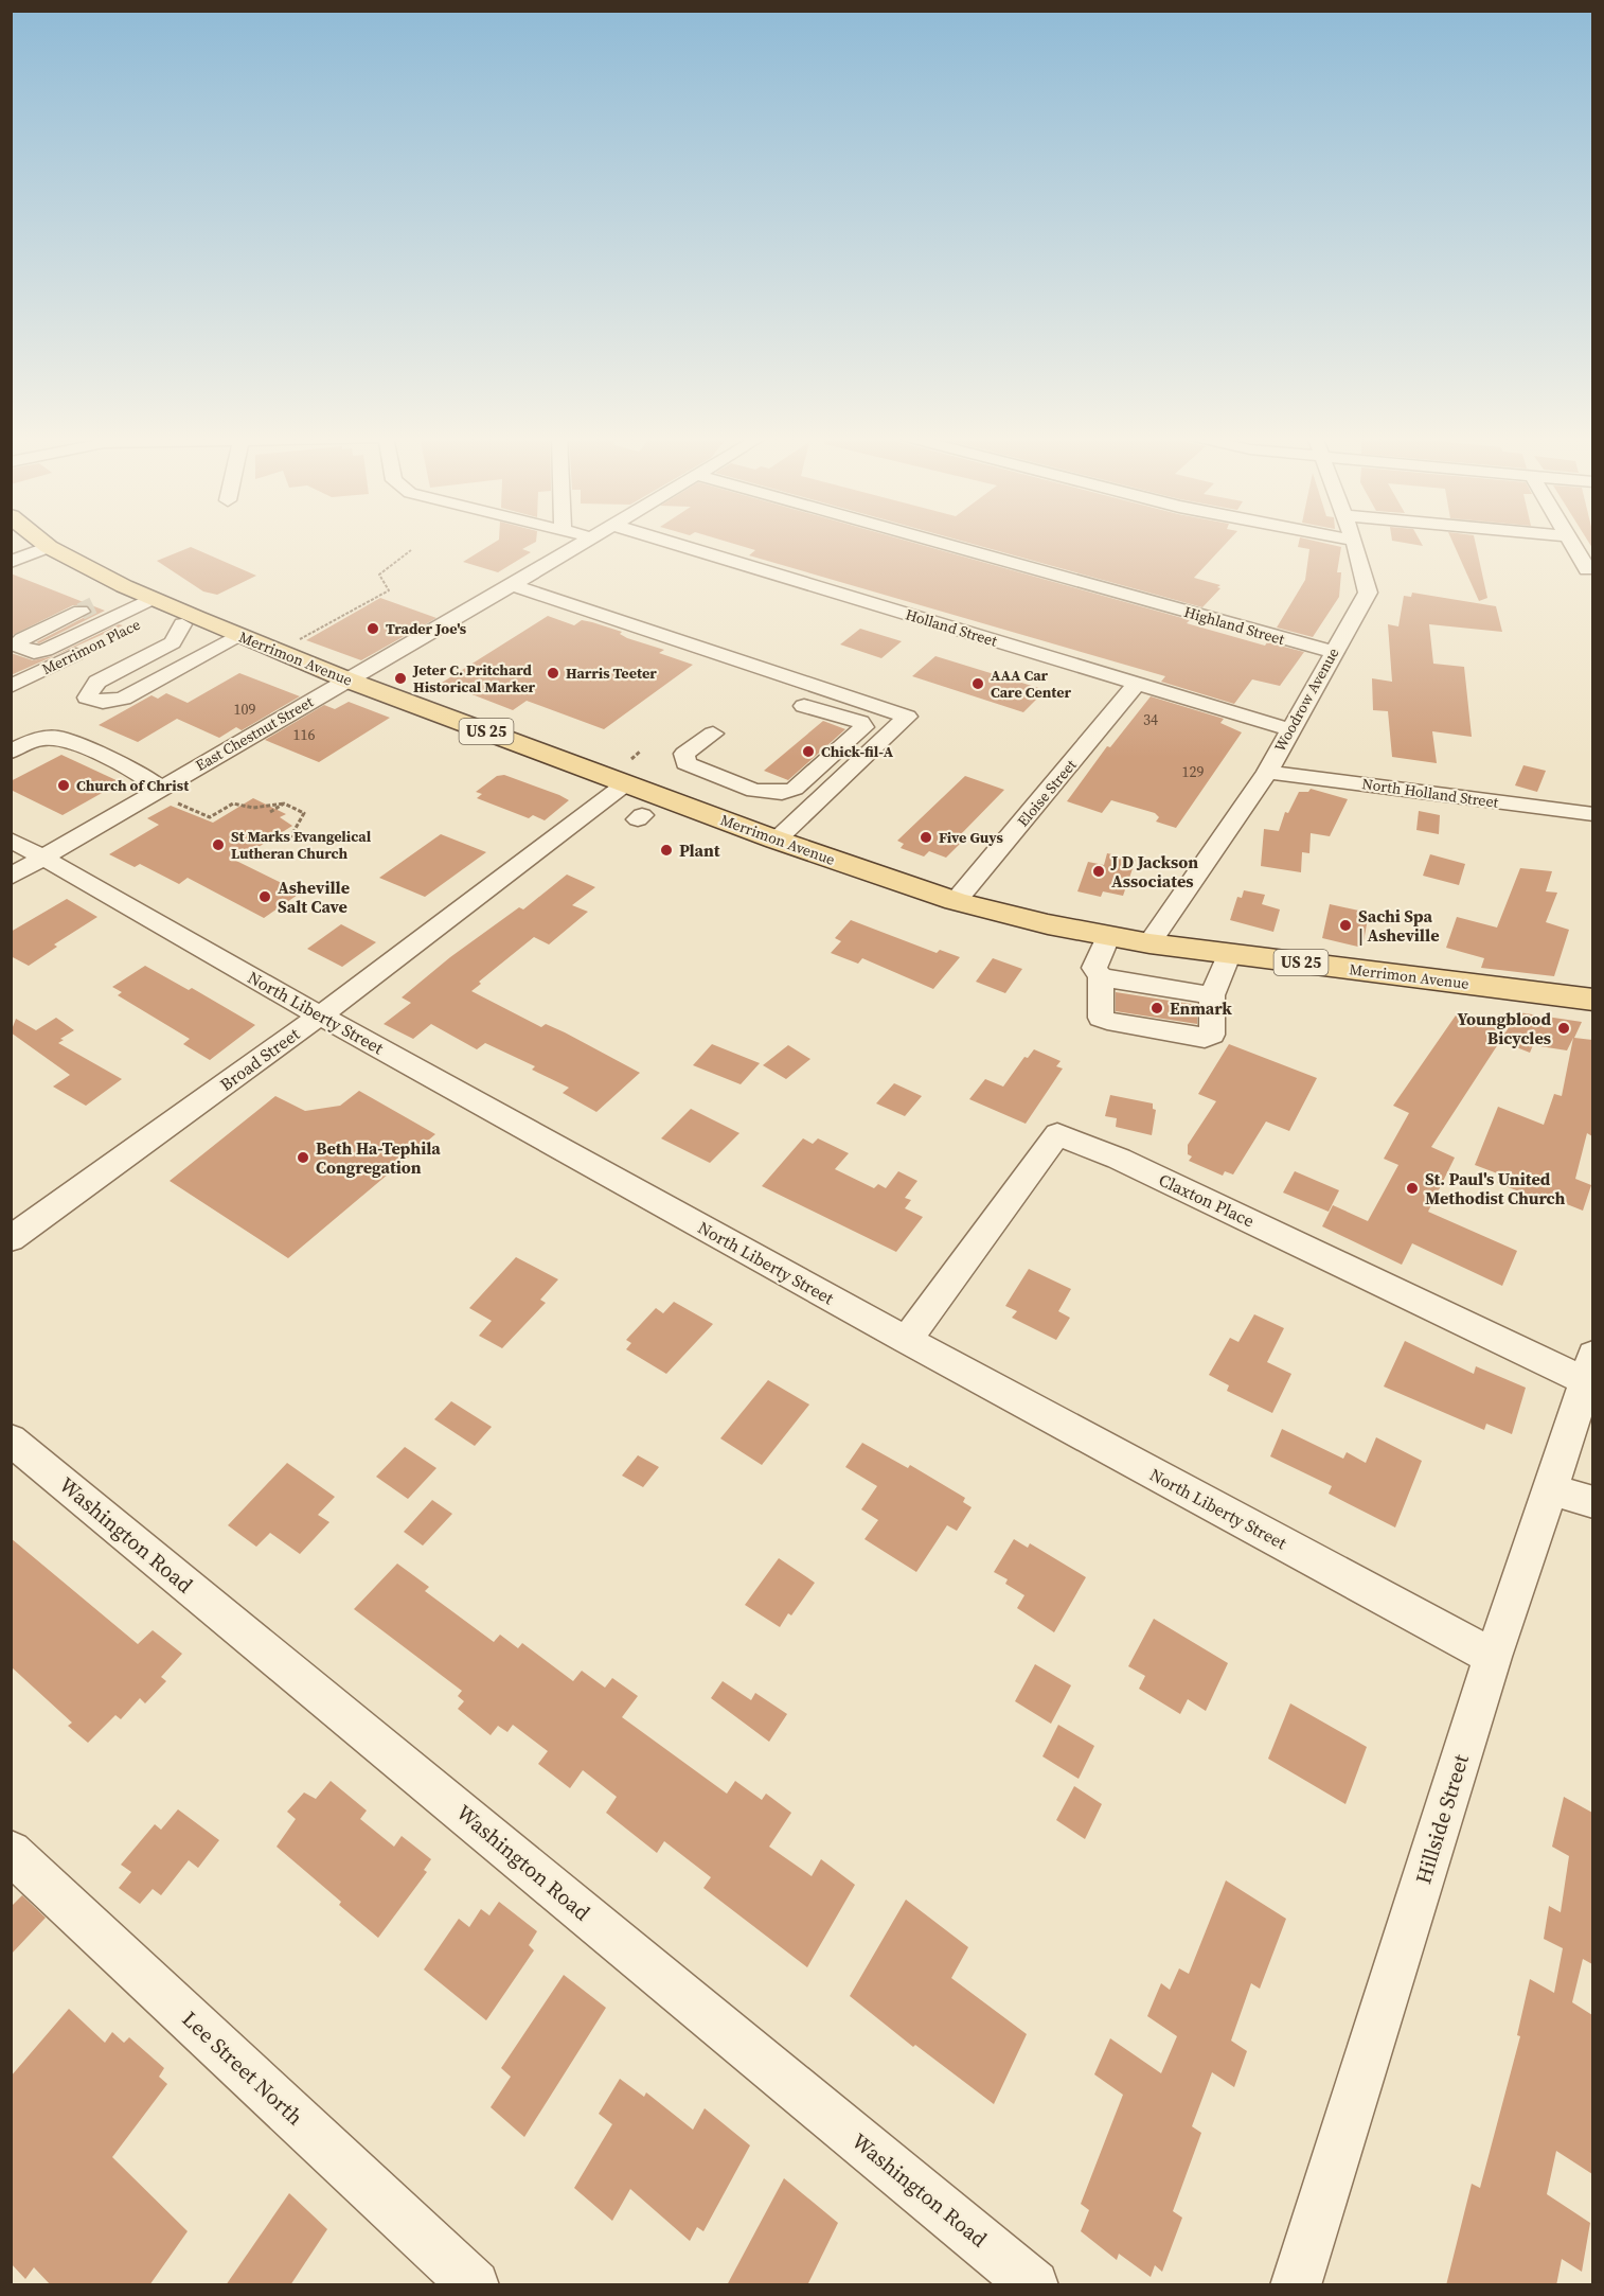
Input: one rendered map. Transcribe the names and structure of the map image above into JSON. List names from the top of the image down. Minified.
{"streets":{"main road":["Merrimon Avenue","US 25"],"street":["Highland Street","Holland Street","Merrimon Place","Woodrow Avenue","East Chestnut Street","Eloise Street","North Holland Street","North Liberty Street","Broad Street","Claxton Place","Washington Road","Hillside Street","Lee Street North"]},"crossings":[["Highland Street","Woodrow Avenue"],["Holland Street","Woodrow Avenue"],["Holland Street","Eloise Street"],["Merrimon Place","Merrimon Avenue"],["Merrimon Avenue","Woodrow Avenue"],["Merrimon Avenue","East Chestnut Street"],["Merrimon Avenue","Eloise Street"],["Merrimon Avenue","Broad Street"],["Woodrow Avenue","North Holland Street"],["East Chestnut Street","North Liberty Street"],["North Liberty Street","Broad Street"],["North Liberty Street","Claxton Place"],["North Liberty Street","Hillside Street"],["Claxton Place","Hillside Street"]],"places":["Trader Joe's","Harris Teeter","Jeter C. Pritchard Historical Marker","AAA Car Care Center","Chick-fil-A","Church of Christ","Five Guys","St Marks Evangelical Lutheran Church","Plant","J D Jackson Associates","Asheville Salt Cave","Sachi Spa | Asheville","Enmark","Youngblood Bicycles","Beth Ha-Tephila Congregation","St. Paul's United Methodist Church"],"house_numbers":["109","34","116","129"]}
